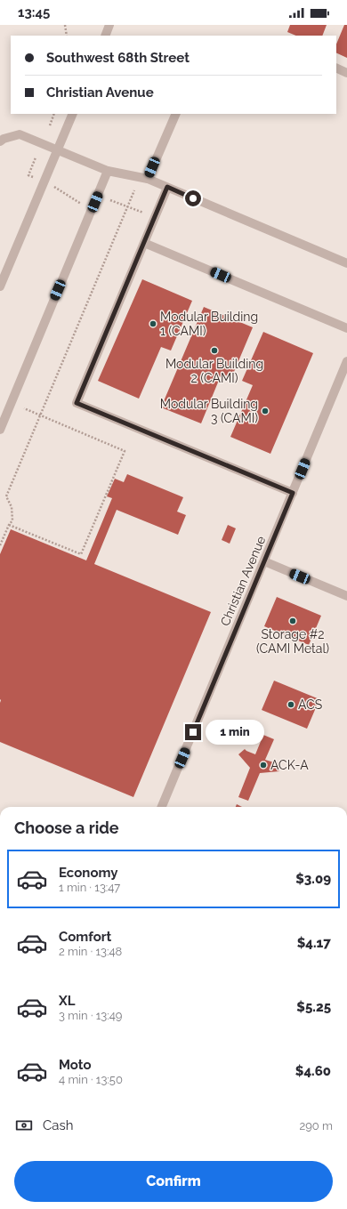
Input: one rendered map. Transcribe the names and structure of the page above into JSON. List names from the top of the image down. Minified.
{"streets":{"street":["Christian Avenue"]},"places":["Modular Building 1 (CAMI)","Modular Building 2 (CAMI)","Modular Building 3 (CAMI)","Storage #2 (CAMI Metal)","ACS","ACK-A"],"page":{"status":"13:45","banner":["Southwest 68th Street","Christian Avenue"],"bubble":"1 min","heading":"Choose a ride","list":[{"name":"Economy","note":"1 min · 13:47","value":"$3.09"},{"name":"Comfort","note":"2 min · 13:48","value":"$4.17"},{"name":"XL","note":"3 min · 13:49","value":"$5.25"},{"name":"Moto","note":"4 min · 13:50","value":"$4.60"}],"pay":["Cash","290 m"],"buttons":"Confirm"}}
